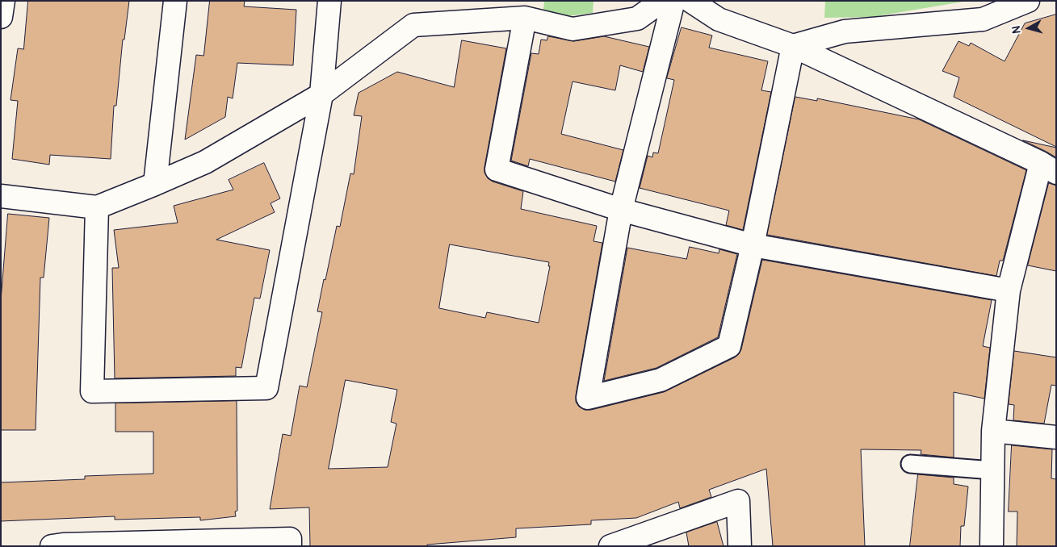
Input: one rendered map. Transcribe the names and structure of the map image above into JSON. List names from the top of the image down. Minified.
{"north":"left"}
